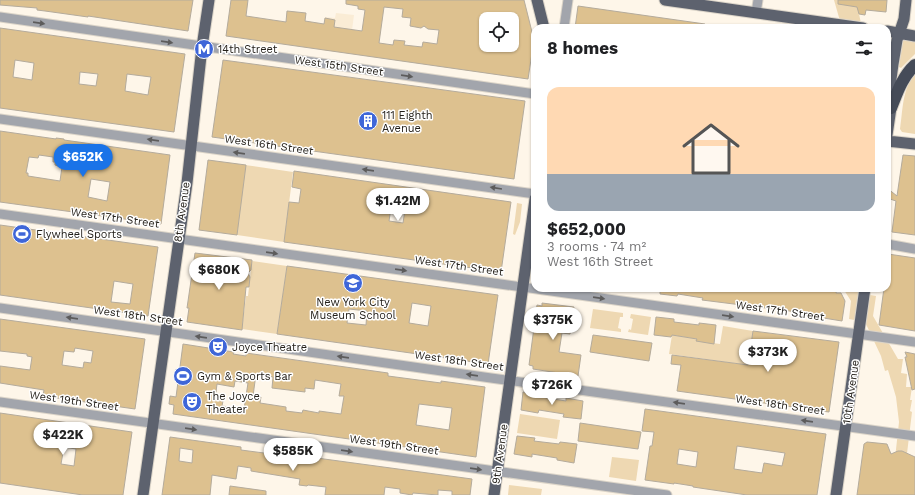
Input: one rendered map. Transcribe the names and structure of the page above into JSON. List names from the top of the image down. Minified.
{"streets":{"main road":["8th Avenue","10th Avenue","9th Avenue"],"street":["West 15th Street","West 16th Street","West 17th Street","West 18th Street","West 19th Street"]},"crossings":[["West 15th Street","8th Avenue"],["West 16th Street","8th Avenue"],["8th Avenue","West 17th Street"],["8th Avenue","West 18th Street"],["8th Avenue","West 19th Street"],["West 17th Street","10th Avenue"],["West 17th Street","9th Avenue"],["West 18th Street","10th Avenue"],["West 18th Street","9th Avenue"],["West 19th Street","9th Avenue"]],"one_way":["West 15th Street","West 16th Street","West 17th Street","West 18th Street","West 19th Street"],"places":{"metro station":["14th Street"],"building":["111 Eighth Avenue"],"sports":["Flywheel Sports","Gym & Sports Bar"],"school or university":["New York City Museum School"],"theatre":["Joyce Theatre","The Joyce Theater"]},"page":{"heading":"8 homes","list":[{"name":"$652,000","note":"3 rooms · 74 m² · West 16th Street"}],"price":["$652K","$1.42M","$680K","$375K","$373K","$726K","$422K","$585K"]}}
